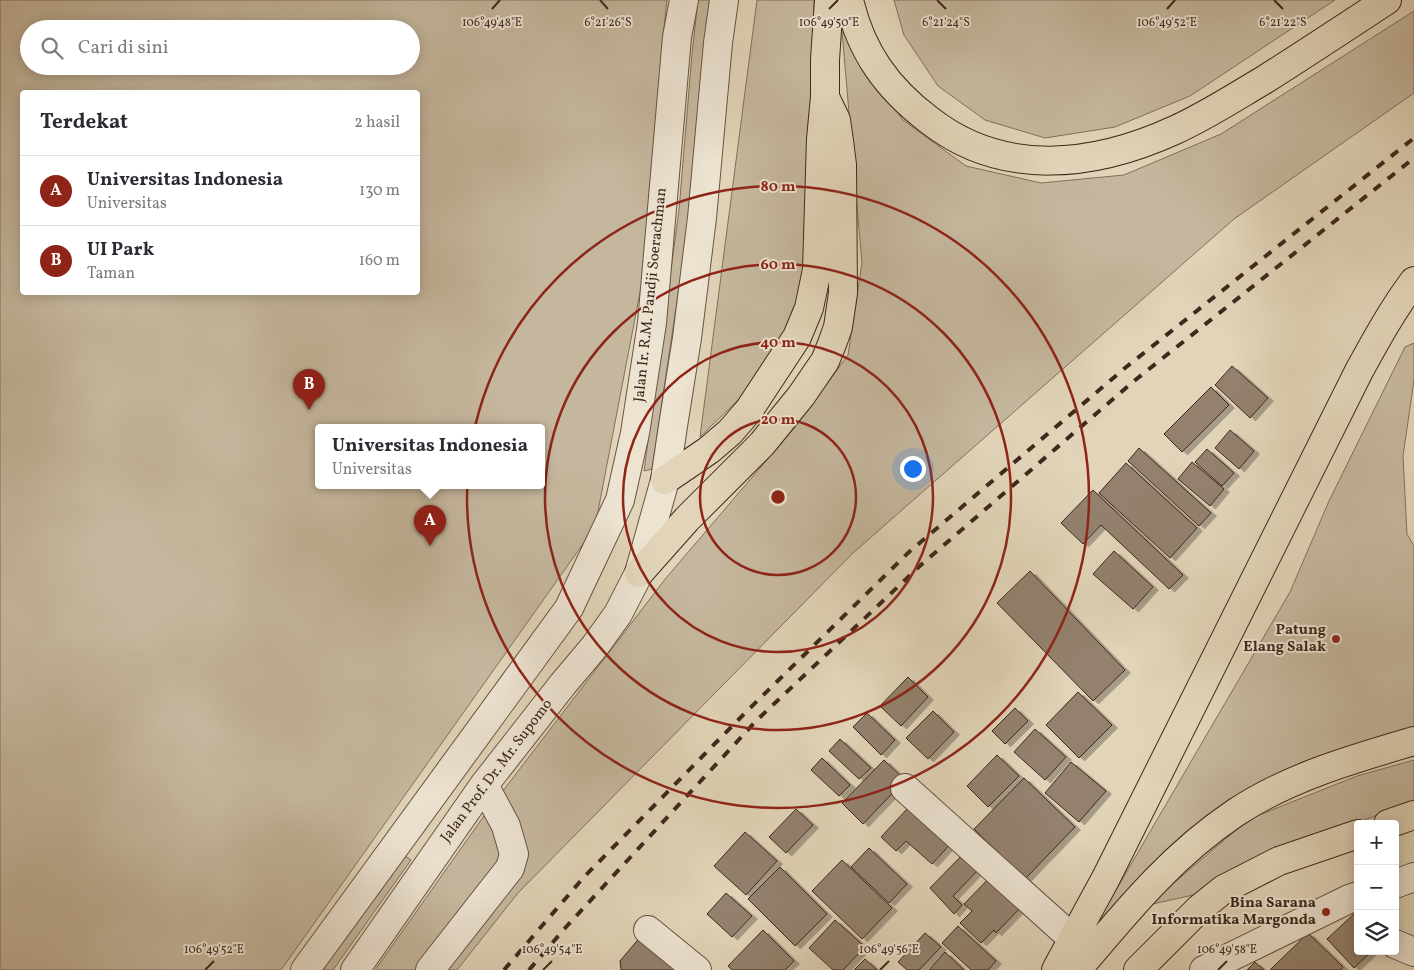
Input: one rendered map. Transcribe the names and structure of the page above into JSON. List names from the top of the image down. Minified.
{"streets":{"street":["Jalan Ir. R.M. Pandji Soerachman","Jalan Prof. Dr. Mr. Supomo"]},"places":["Patung Elang Salak","Bina Sarana Informatika Margonda"],"page":{"search":"Cari di sini","heading":["Terdekat","2 hasil"],"list":[{"mark":"A","name":"Universitas Indonesia","note":"Universitas","value":"130 m"},{"mark":"B","name":"UI Park","note":"Taman","value":"160 m"}],"pins":["B","A"],"popup":["Universitas Indonesia","Universitas"],"map_buttons":["+","−"]},"coordinates":["106°49'48\"E","6°21'26\"S","106°49'50\"E","6°21'24\"S","106°49'52\"E","6°21'22\"S","106°49'54\"E","106°49'56\"E","106°49'58\"E"],"rings":["80 m","60 m","40 m","20 m"]}
